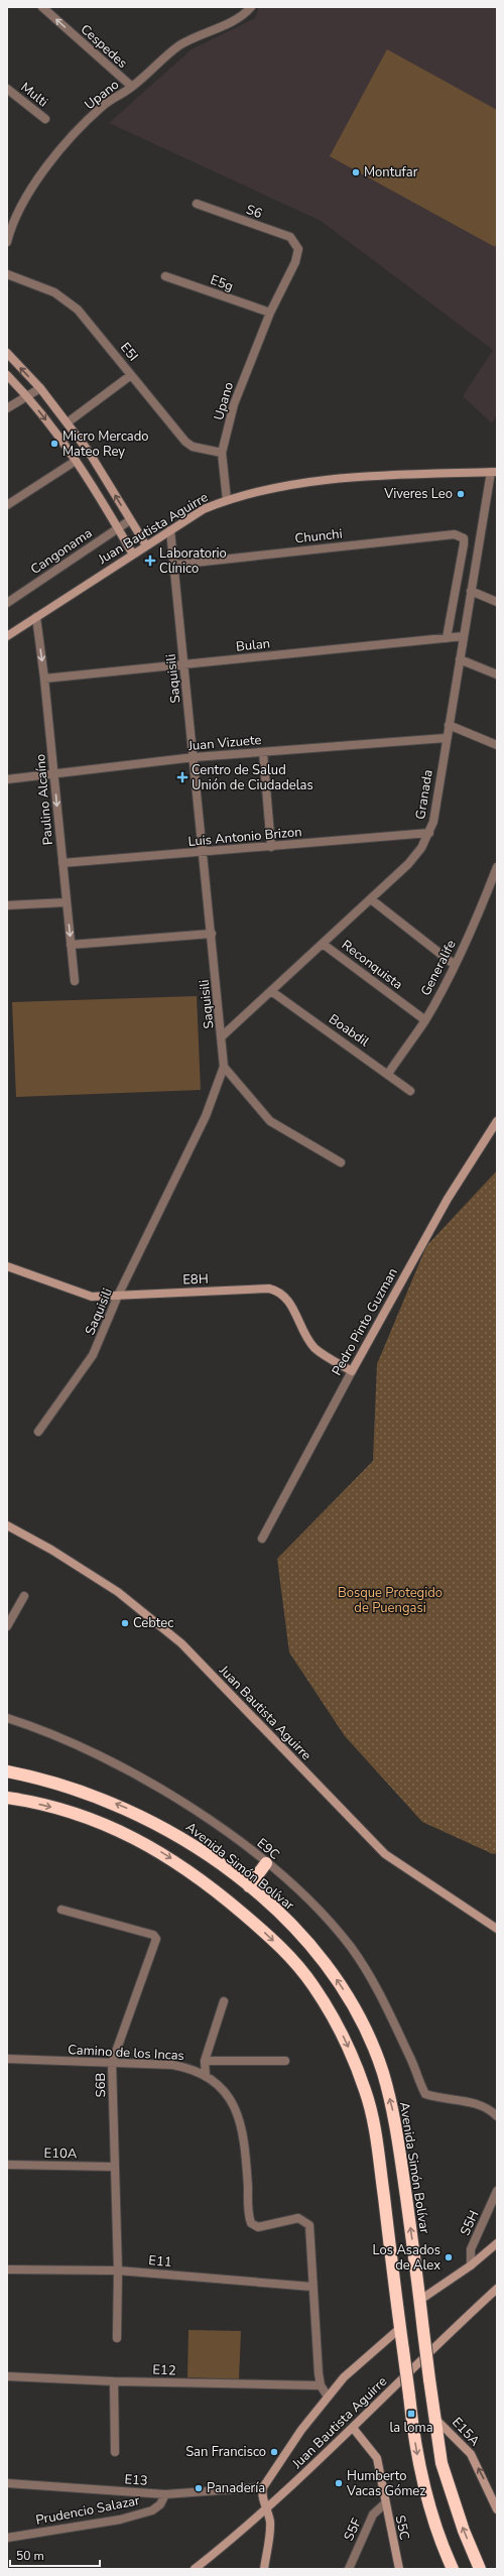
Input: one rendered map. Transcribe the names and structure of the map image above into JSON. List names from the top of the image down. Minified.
{"streets":{"highway":["Avenida Simón Bolívar"],"main road":["Juan Bautista Aguirre","E8H","Pedro Pinto Guzman","E15A","S5C"],"street":["Cespedes","Multi","Upano","S6","E5g","E5I","Chunchi","Cangonama","Bulan","Saquisili","Juan Vizuete","Granada","Paulino Alcaíno","Luis Antonio Brizon","Reconquista","Generalife","Boabdil","E9C","Camino de los Incas","S6B","E10A","S5H","E11","E12","E13","Prudencio Salazar","S5F"]},"crossings":[["Cespedes","Upano"],["Upano","S6"],["Upano","E5g"],["Upano","E5I"],["Upano","Juan Bautista Aguirre"],["Juan Bautista Aguirre","Saquisili"],["Juan Bautista Aguirre","Granada"],["Juan Bautista Aguirre","Paulino Alcaíno"],["Juan Bautista Aguirre","S5C"],["Chunchi","Bulan"],["Chunchi","Saquisili"],["Bulan","Saquisili"],["Bulan","Granada"],["Bulan","Paulino Alcaíno"],["Saquisili","Juan Vizuete"],["Saquisili","Granada"],["Saquisili","Luis Antonio Brizon"],["Saquisili","E8H"],["Juan Vizuete","Granada"],["Juan Vizuete","Paulino Alcaíno"],["Granada","Luis Antonio Brizon"],["Granada","Reconquista"],["Granada","Boabdil"],["Paulino Alcaíno","Luis Antonio Brizon"],["Reconquista","Generalife"],["Generalife","Boabdil"],["E8H","Pedro Pinto Guzman"],["Avenida Simón Bolívar","E15A"],["Camino de los Incas","S6B"],["Camino de los Incas","E11"],["Camino de los Incas","E12"],["S6B","E10A"],["S6B","E11"],["E13","Prudencio Salazar"],["S5C","S5F"]],"one_way":["Cespedes","Paulino Alcaíno","E15A"],"parks":["Bosque Protegido de Puengasi"],"places":{"other":["Montufar","Micro Mercado Mateo Rey","Viveres Leo","Cebtec","Los Asados de Alex","San Francisco","Humberto Vacas Gómez","Panadería"],"health":["Laboratorio Clínico","Centro de Salud Unión de Ciudadelas"],"transit":["la loma"]},"scale_bar":"50 m"}
